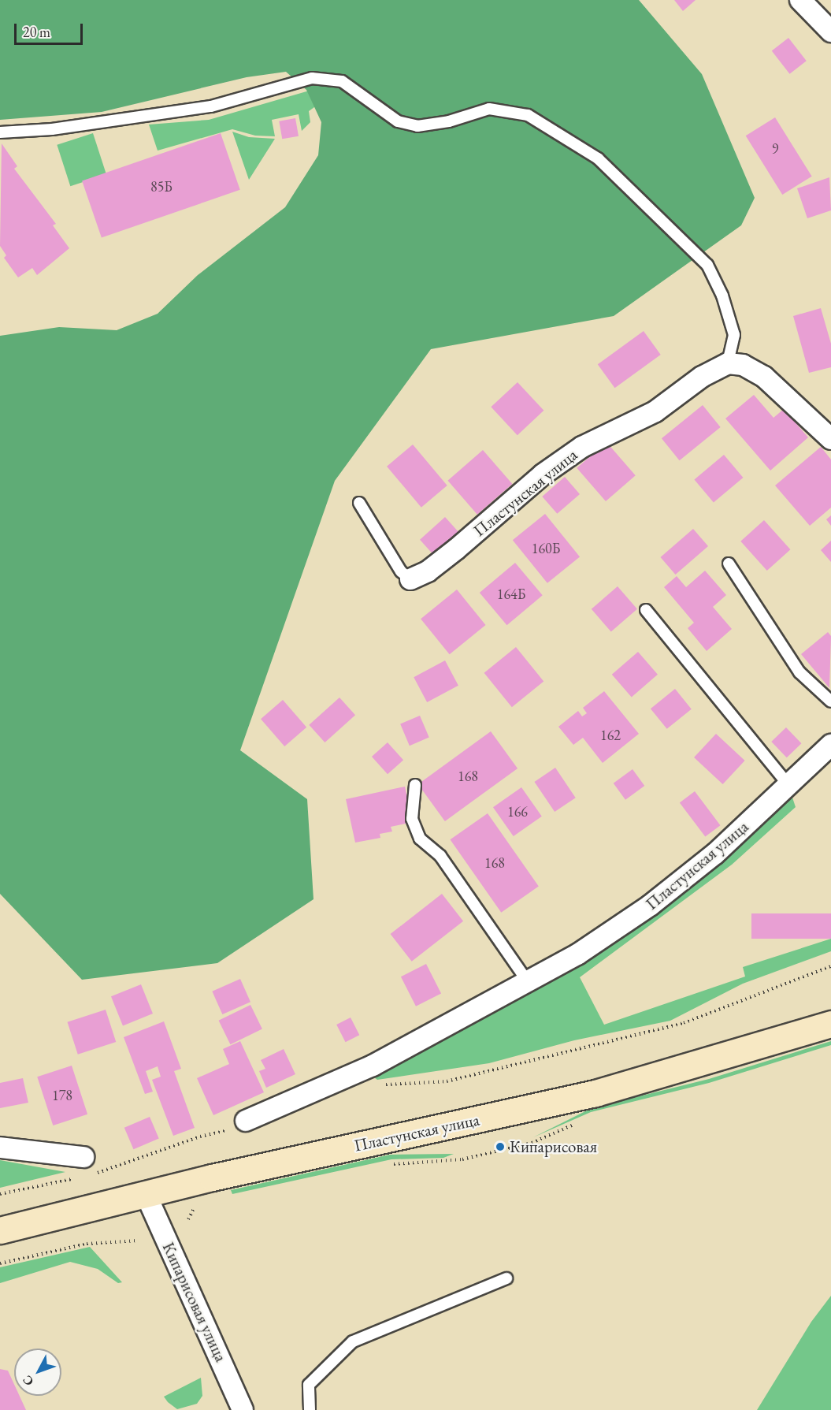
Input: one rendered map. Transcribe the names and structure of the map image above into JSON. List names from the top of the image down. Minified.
{"streets":{"main road":["Пластунская улица"],"street":["Кипарисовая улица"]},"crossings":[["Пластунская улица","Кипарисовая улица"]],"places":["Кипарисовая"],"house_numbers":["9","85Б","160Б","164Б","162","168","166","168","178"],"scale_bar":"20 m","north":"bottom left"}
